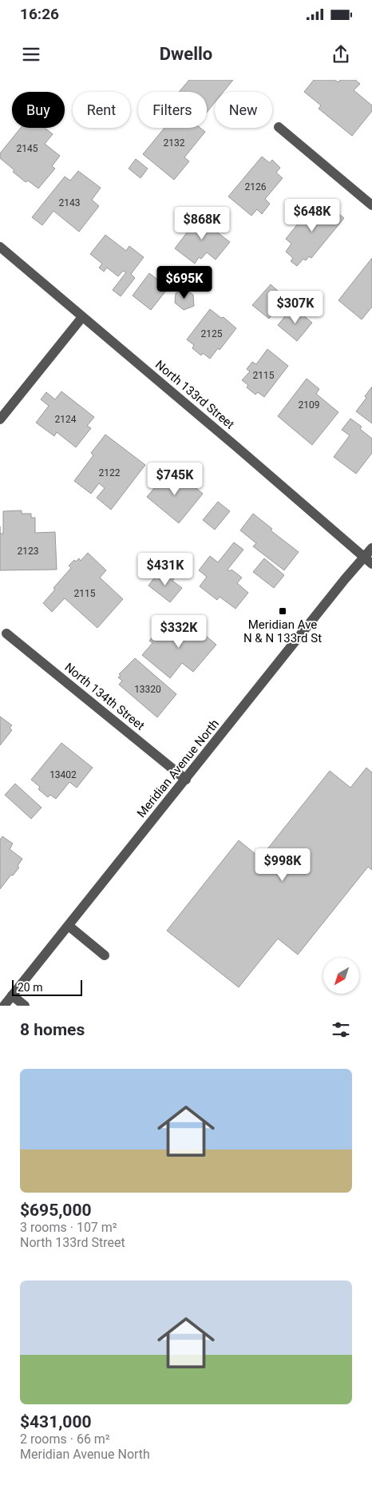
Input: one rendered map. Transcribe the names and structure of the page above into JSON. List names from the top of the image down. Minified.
{"streets":{"street":["North 133rd Street","North 134th Street","Meridian Avenue North"]},"crossings":[["North 133rd Street","Meridian Avenue North"],["North 134th Street","Meridian Avenue North"]],"places":{"transit":["Meridian Ave N & N 133rd St"]},"house_numbers":["2132","2145","2126","2143","2125","2115","2109","2124","2122","2123","2115","13320","13402"],"scale_bar":"20 m","north":"bottom left","page":{"status":"16:26","header":"Dwello","chip":["Buy","Rent","Filters","New"],"price":["$648K","$868K","$695K","$307K","$745K","$431K","$332K","$998K"],"scale":"20 m","heading":"8 homes","list":[{"name":"$695,000","note":"3 rooms · 107 m² · North 133rd Street"},{"name":"$431,000","note":"2 rooms · 66 m² · Meridian Avenue North"}]}}
